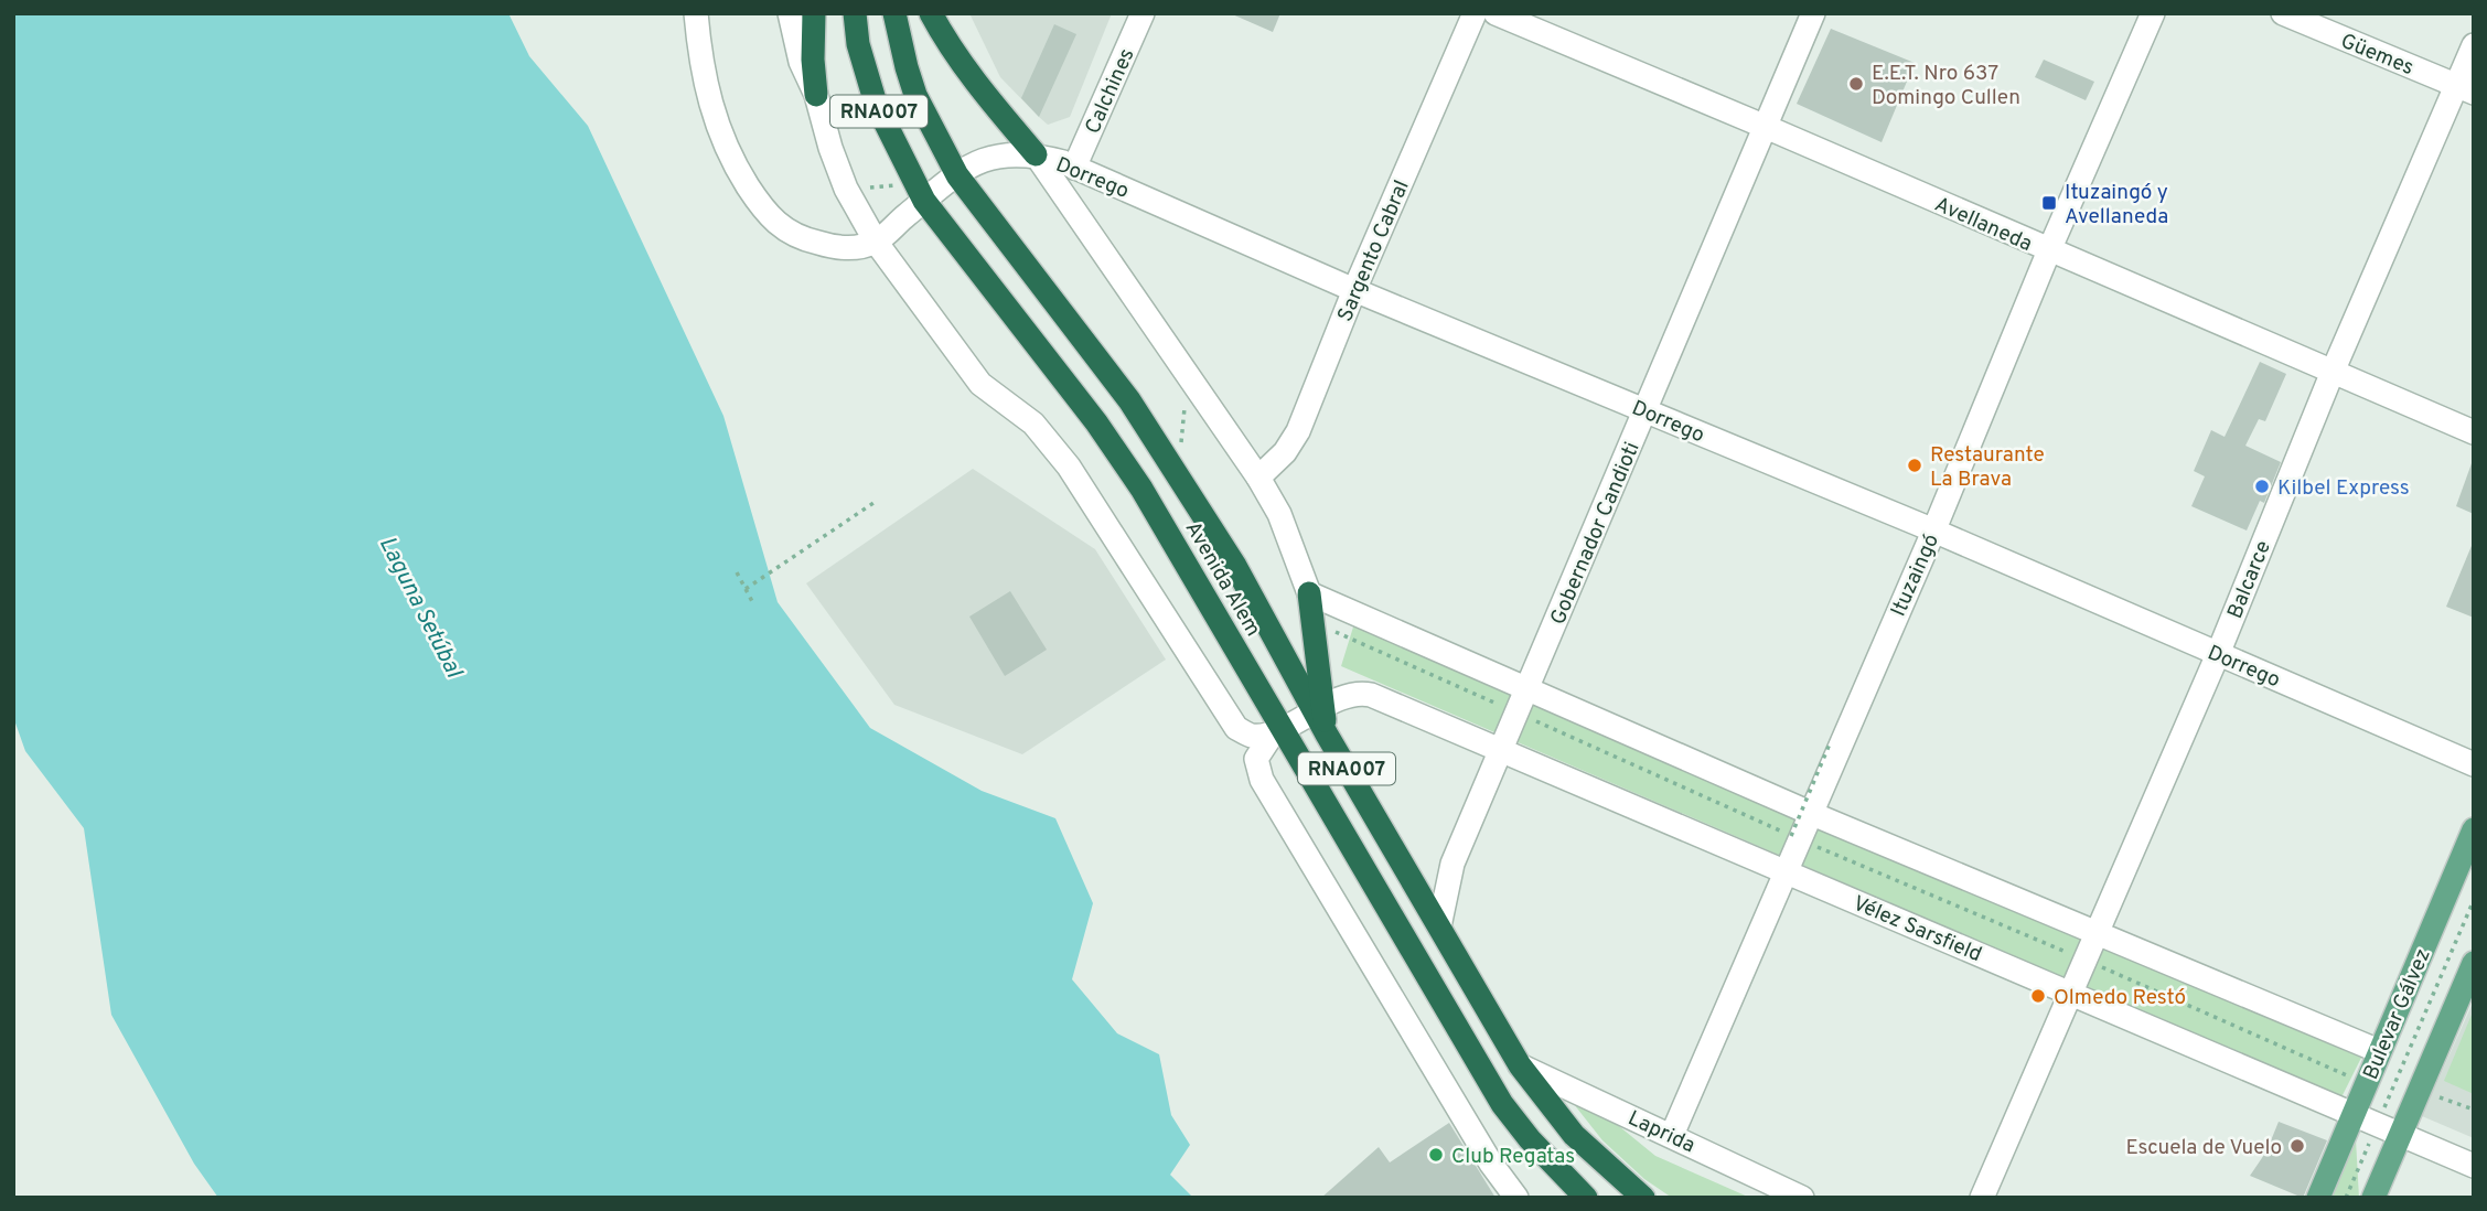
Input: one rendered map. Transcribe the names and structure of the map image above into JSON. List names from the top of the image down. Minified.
{"streets":{"highway":["RNA007","Avenida Alem"],"main road":["Bulevar Gálvez"],"street":["Güemes","Calchines","Dorrego","Avellaneda","Sargento Cabral","Gobernador Candioti","Ituzaingó","Balcarce","Vélez Sarsfield","Laprida"]},"crossings":[["Güemes","Balcarce"],["Calchines","Dorrego"],["RNA007","Avenida Alem"],["RNA007","Laprida"],["Dorrego","Sargento Cabral"],["Dorrego","Gobernador Candioti"],["Dorrego","Ituzaingó"],["Dorrego","Avenida Alem"],["Dorrego","Balcarce"],["Avellaneda","Gobernador Candioti"],["Avellaneda","Ituzaingó"],["Avellaneda","Balcarce"],["Gobernador Candioti","Avenida Alem"],["Gobernador Candioti","Vélez Sarsfield"],["Ituzaingó","Vélez Sarsfield"],["Ituzaingó","Laprida"],["Avenida Alem","Vélez Sarsfield"],["Avenida Alem","Laprida"],["Balcarce","Vélez Sarsfield"],["Vélez Sarsfield","Bulevar Gálvez"]],"water":["Laguna Setúbal"],"places":{"other":["E.E.T. Nro 637 Domingo Cullen","Restaurante La Brava","Kilbel Express","Olmedo Restó","Escuela de Vuelo","Club Regatas"],"transit":["Ituzaingó y Avellaneda"]}}
